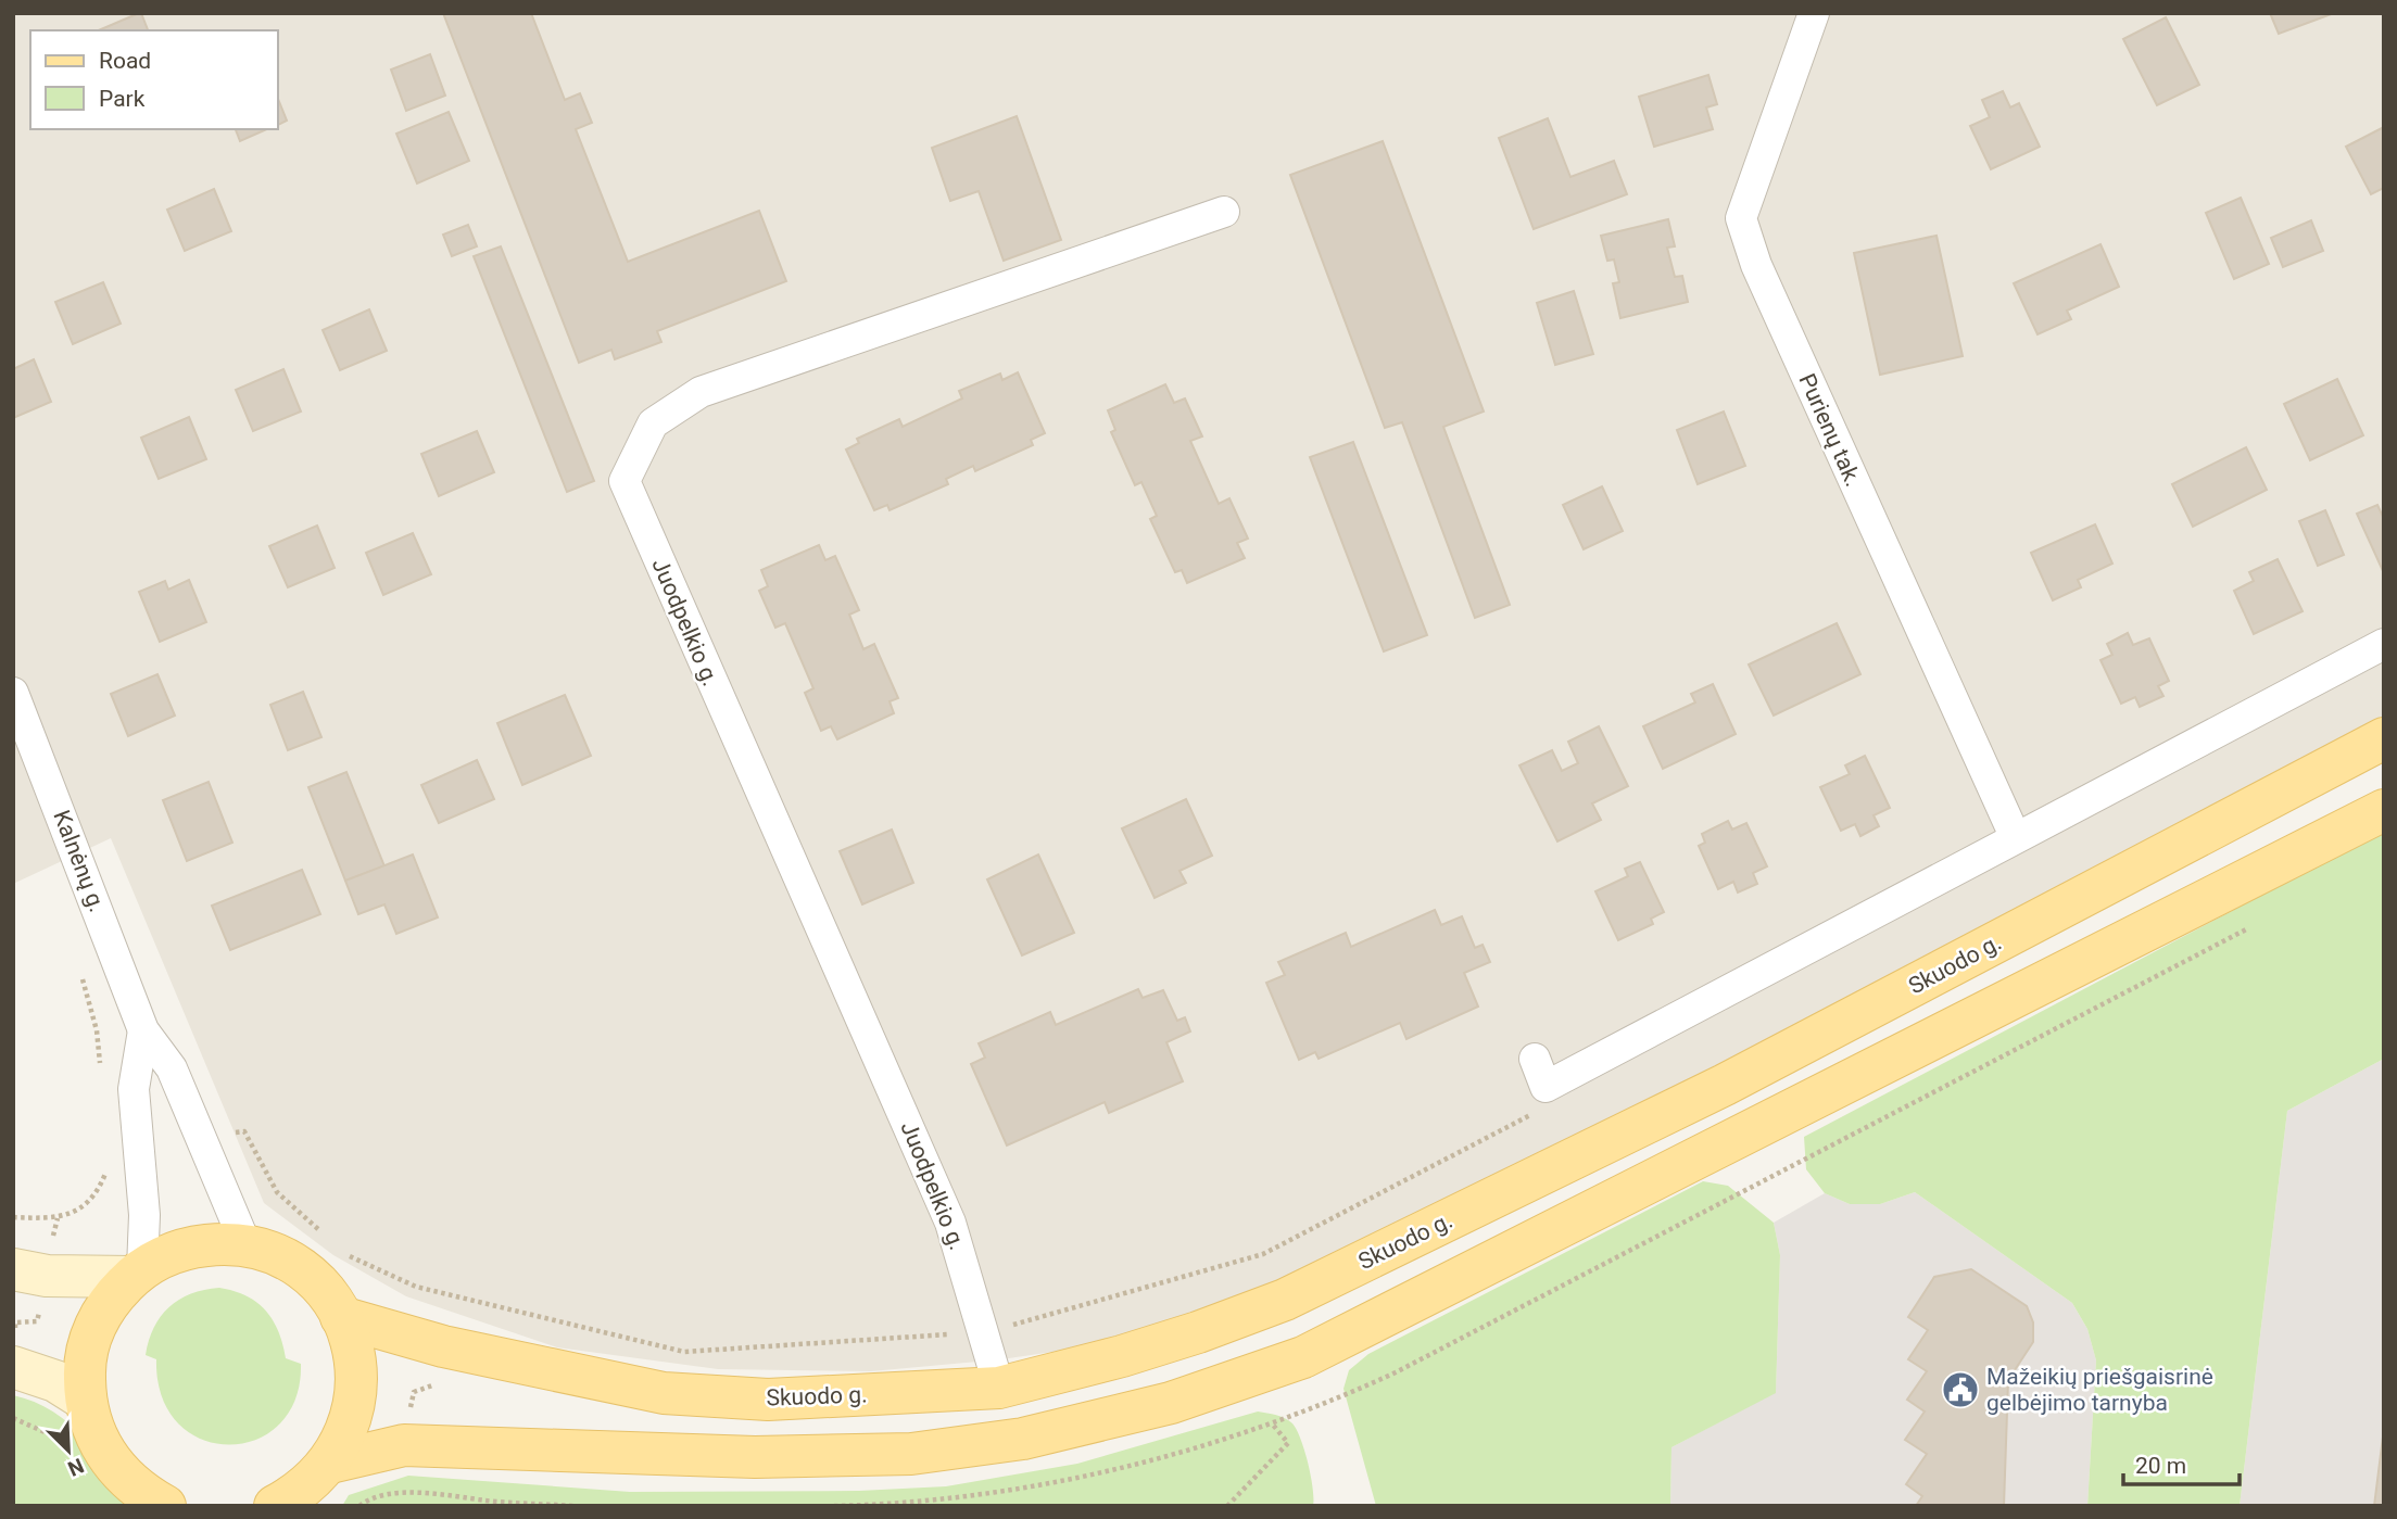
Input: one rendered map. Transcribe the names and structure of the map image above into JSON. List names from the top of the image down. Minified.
{"streets":{"main road":["Skuodo g."],"street":["Purienų tak.","Juodpelkio g.","Kalnėnų g."]},"crossings":[["Juodpelkio g.","Skuodo g."]],"places":{"public building":["Mažeikių priešgaisrinė gelbėjimo tarnyba"]},"legend":["Road","Park"],"scale_bar":"20 m","north":"bottom right"}
